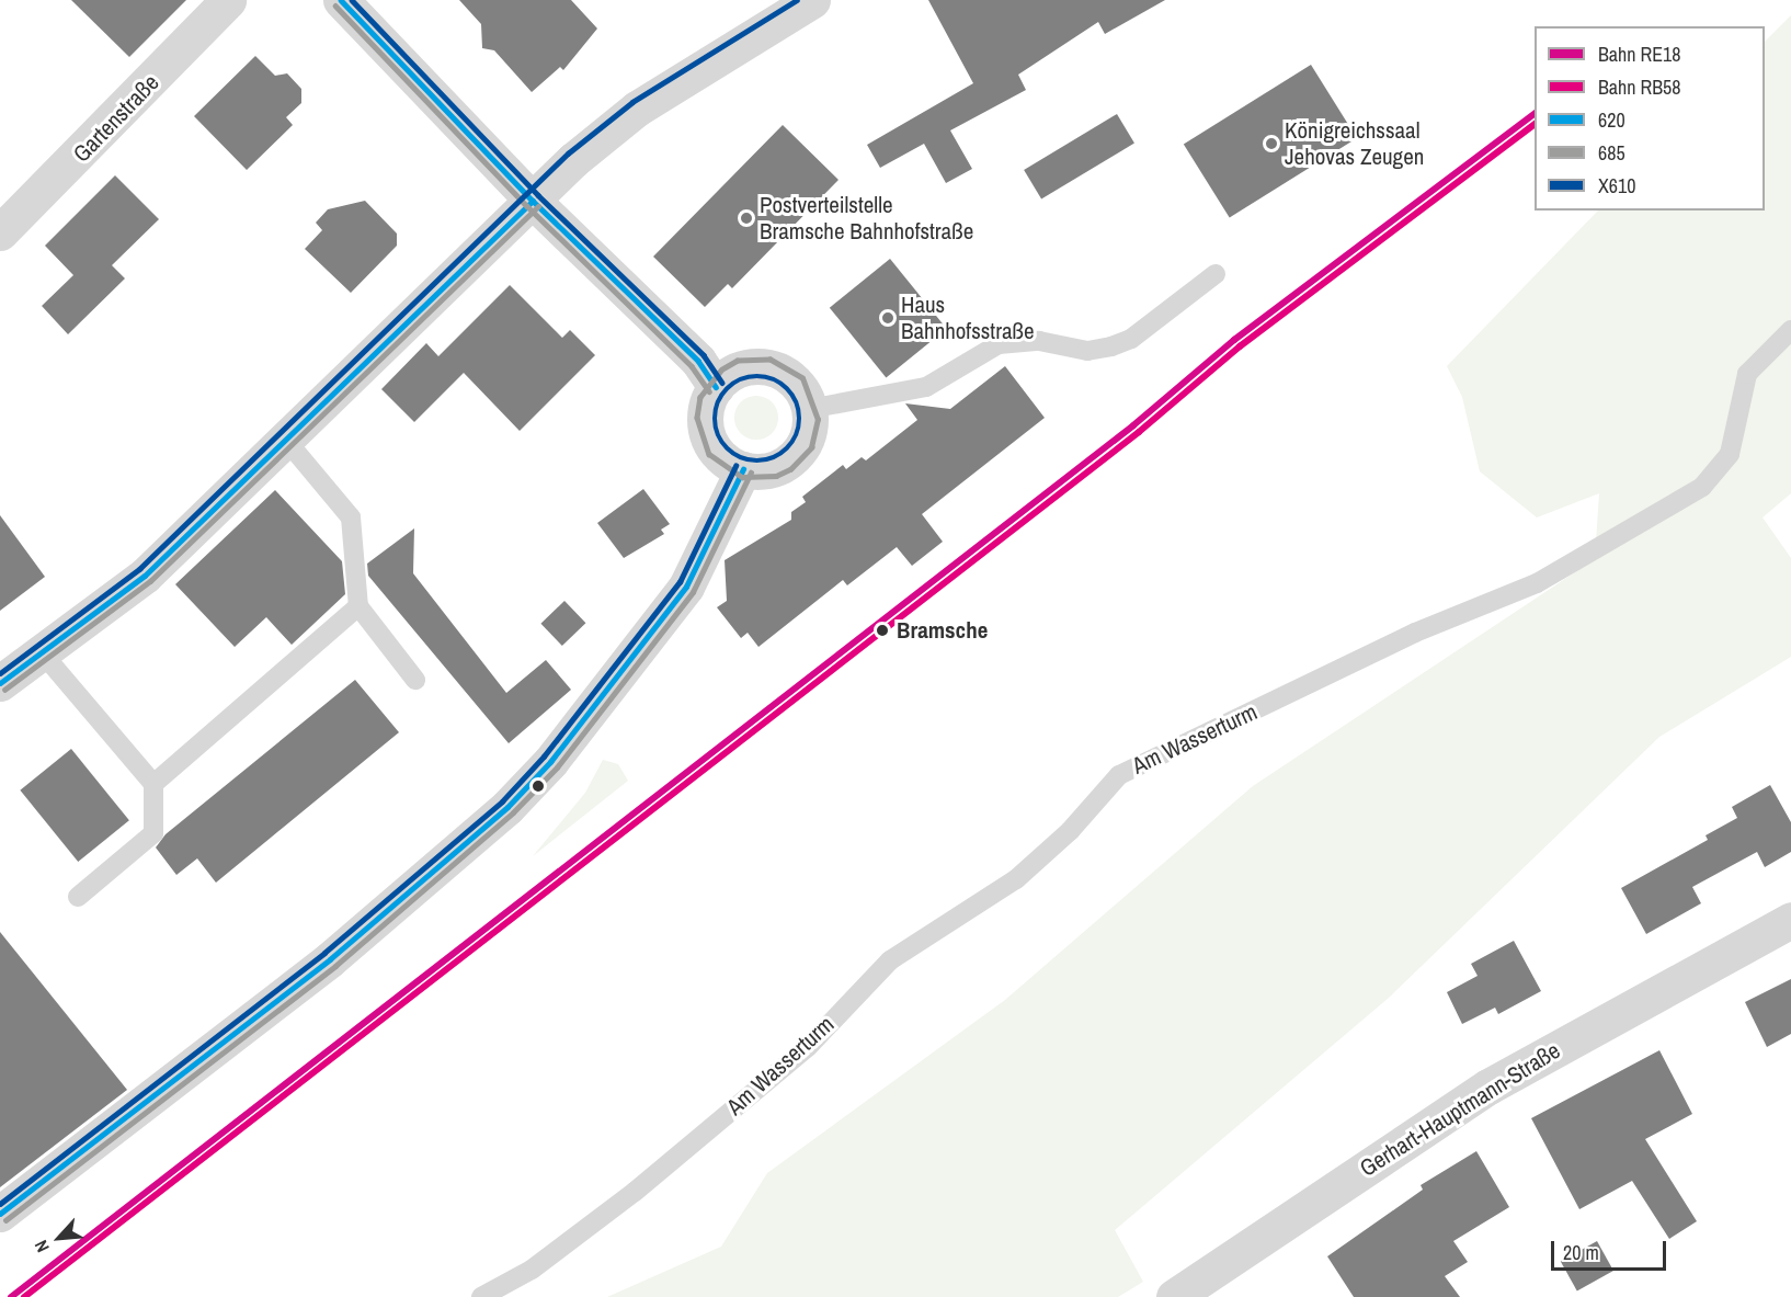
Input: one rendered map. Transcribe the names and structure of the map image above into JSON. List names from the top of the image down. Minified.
{"streets":{"street":["Gartenstraße","Gerhart-Hauptmann-Straße"],"lane":["Am Wasserturm"]},"places":["Königreichssaal Jehovas Zeugen","Postverteilstelle Bramsche Bahnhofstraße","Haus Bahnhofsstraße","Bramsche"],"lines":["transit line 620","transit line X610","transit line 685","rail line RE18","rail line RB58"],"legend":["Bahn RE18","Bahn RB58","620","685","X610"],"scale_bar":"20 m","north":"bottom left"}
